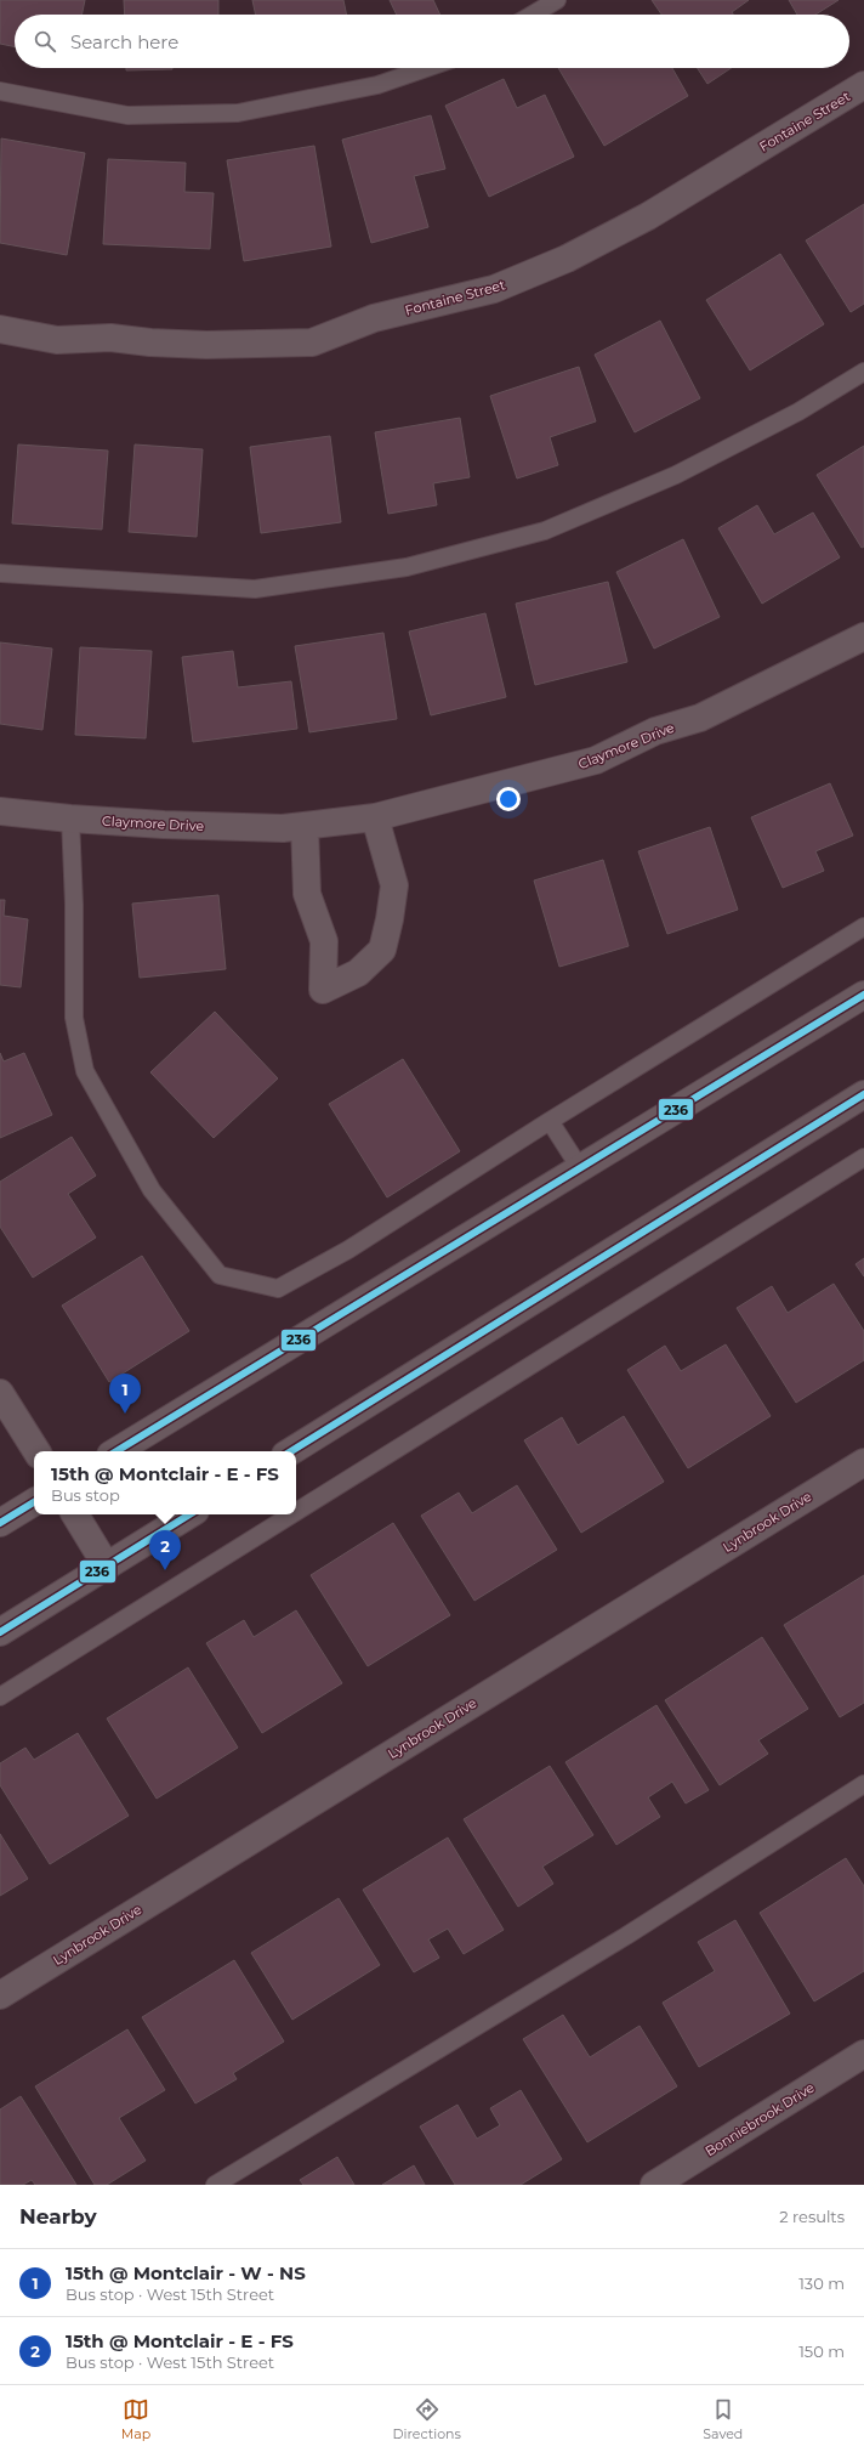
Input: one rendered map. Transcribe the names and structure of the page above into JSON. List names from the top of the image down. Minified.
{"streets":{"street":["Fontaine Street","Claymore Drive","Lynbrook Drive","Bonniebrook Drive"]},"lines":["transit line 236"],"page":{"search":"Search here","pins":["1","2"],"popup":["15th @ Montclair - E - FS","Bus stop"],"heading":["Nearby","2 results"],"list":[{"mark":"1","name":"15th @ Montclair - W - NS","note":"Bus stop · West 15th Street","value":"130 m"},{"mark":"2","name":"15th @ Montclair - E - FS","note":"Bus stop · West 15th Street","value":"150 m"}],"nav":["Map","Directions","Saved"]}}
